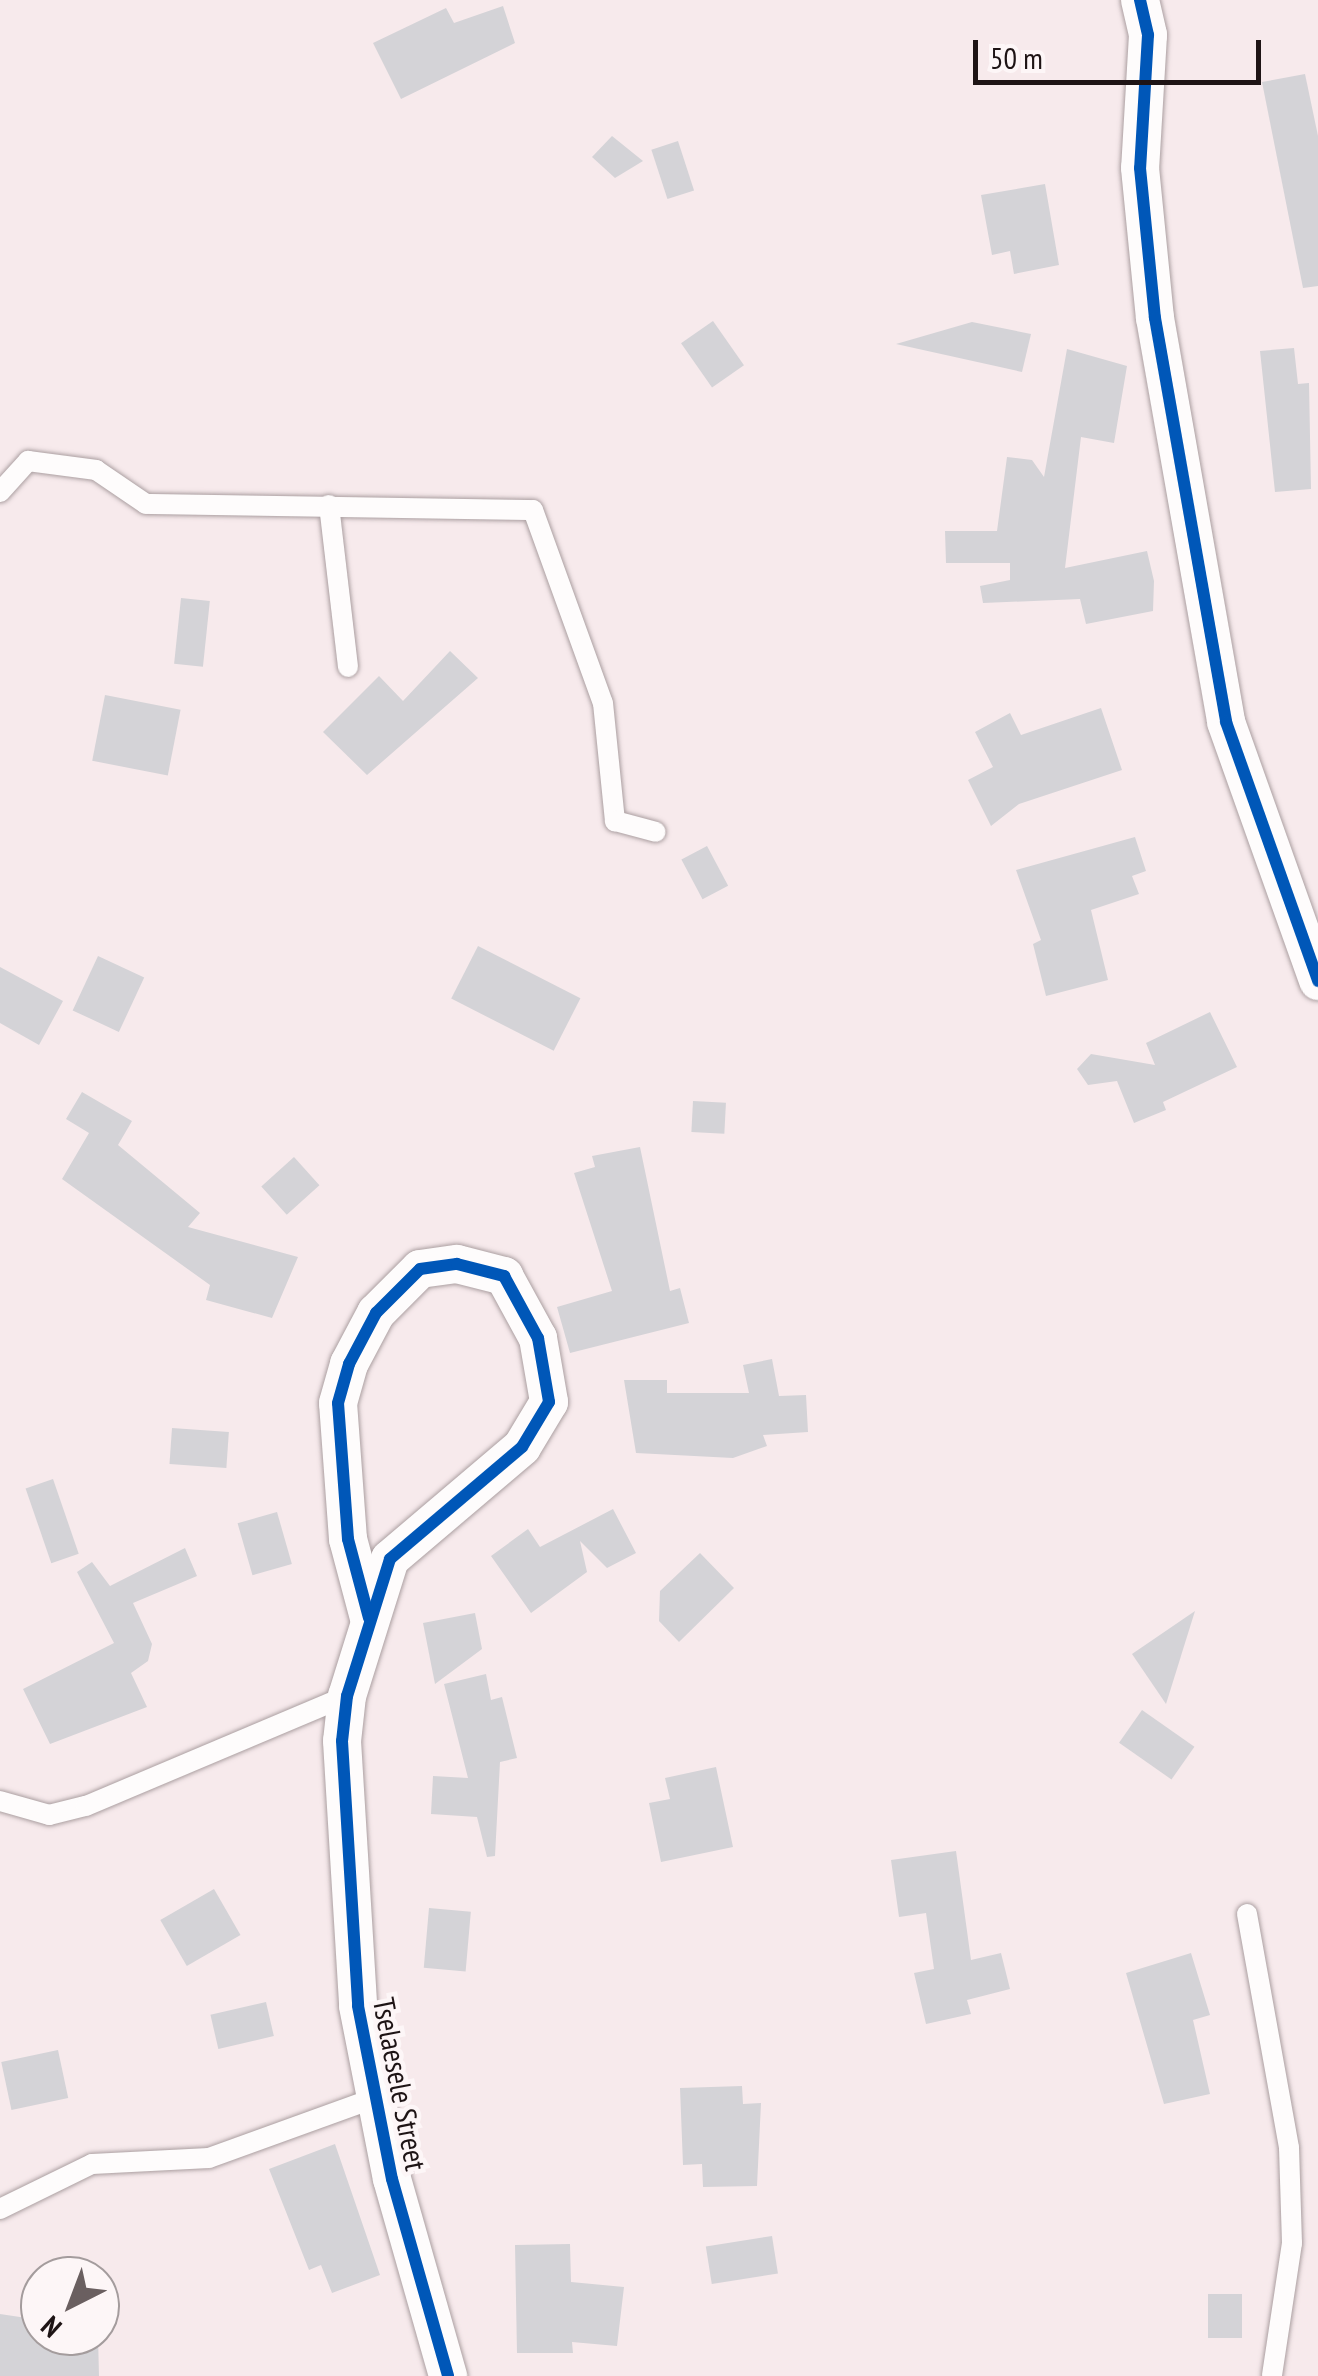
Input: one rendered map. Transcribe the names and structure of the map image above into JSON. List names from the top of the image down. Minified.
{"streets":{"street":["Tselaesele Street"]},"scale_bar":"50 m","north":"bottom left"}
